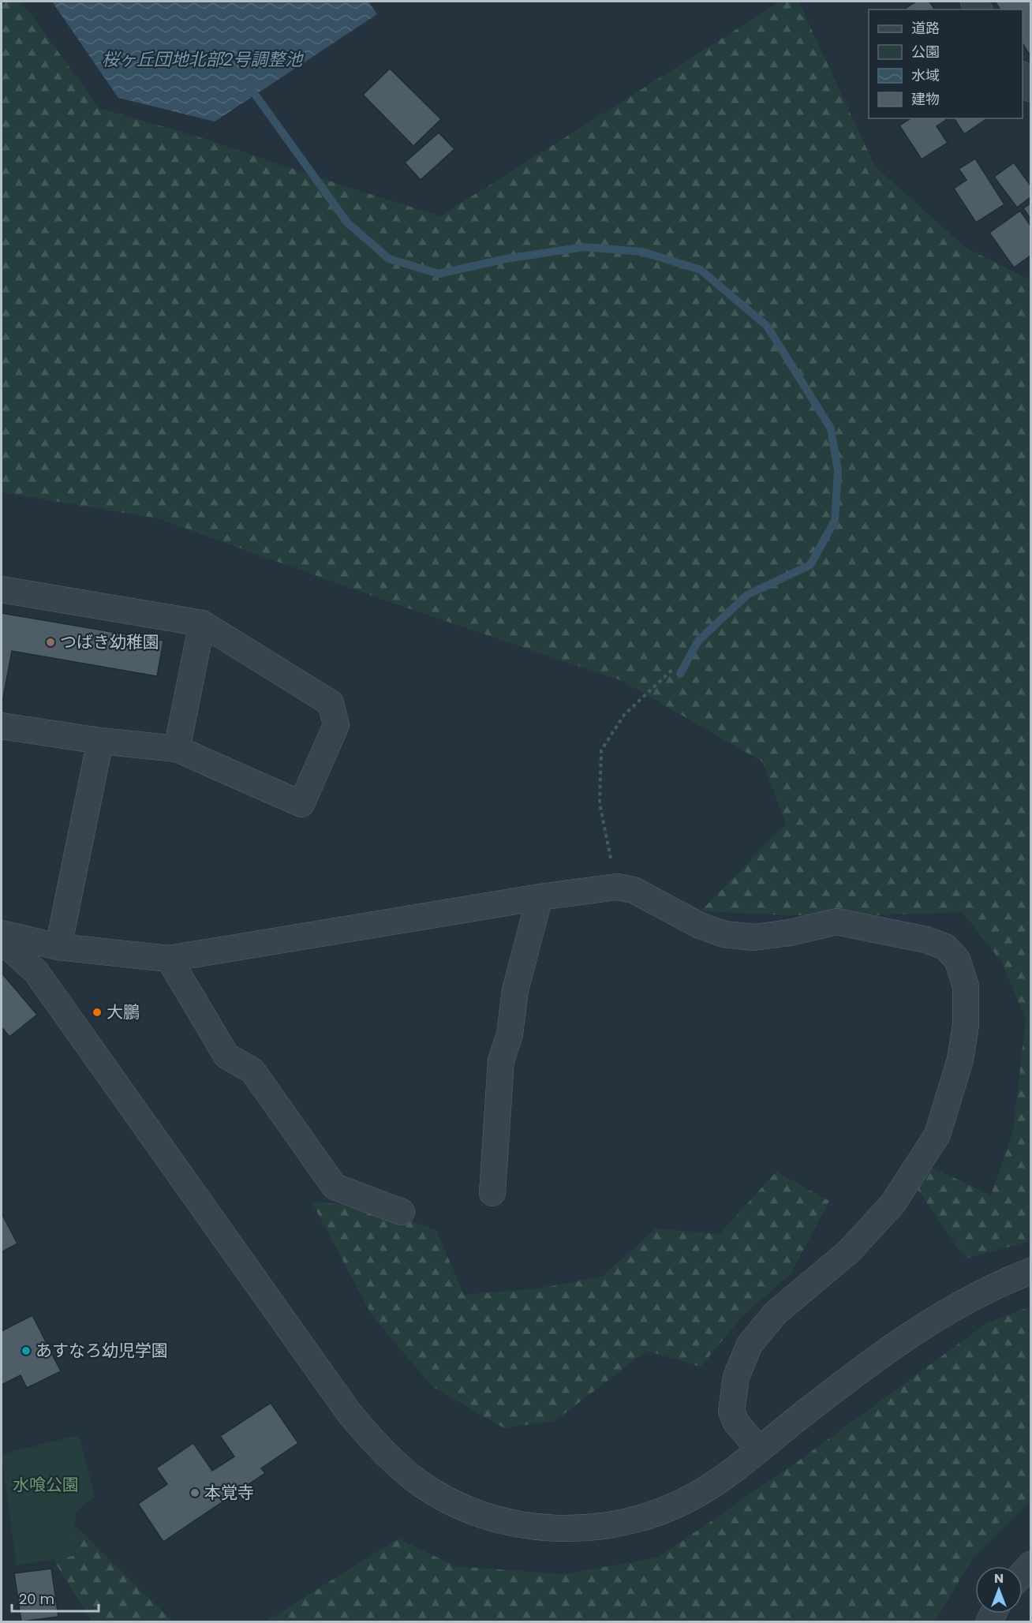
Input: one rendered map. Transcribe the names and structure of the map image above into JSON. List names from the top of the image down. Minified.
{"water":["桜ヶ丘団地北部2号調整池"],"parks":["水喰公園"],"places":["つばき幼稚園","大鵬","あすなろ幼児学園","本覚寺"],"legend":["道路","公園","水域","建物"],"scale_bar":"20 m","north":"top"}
